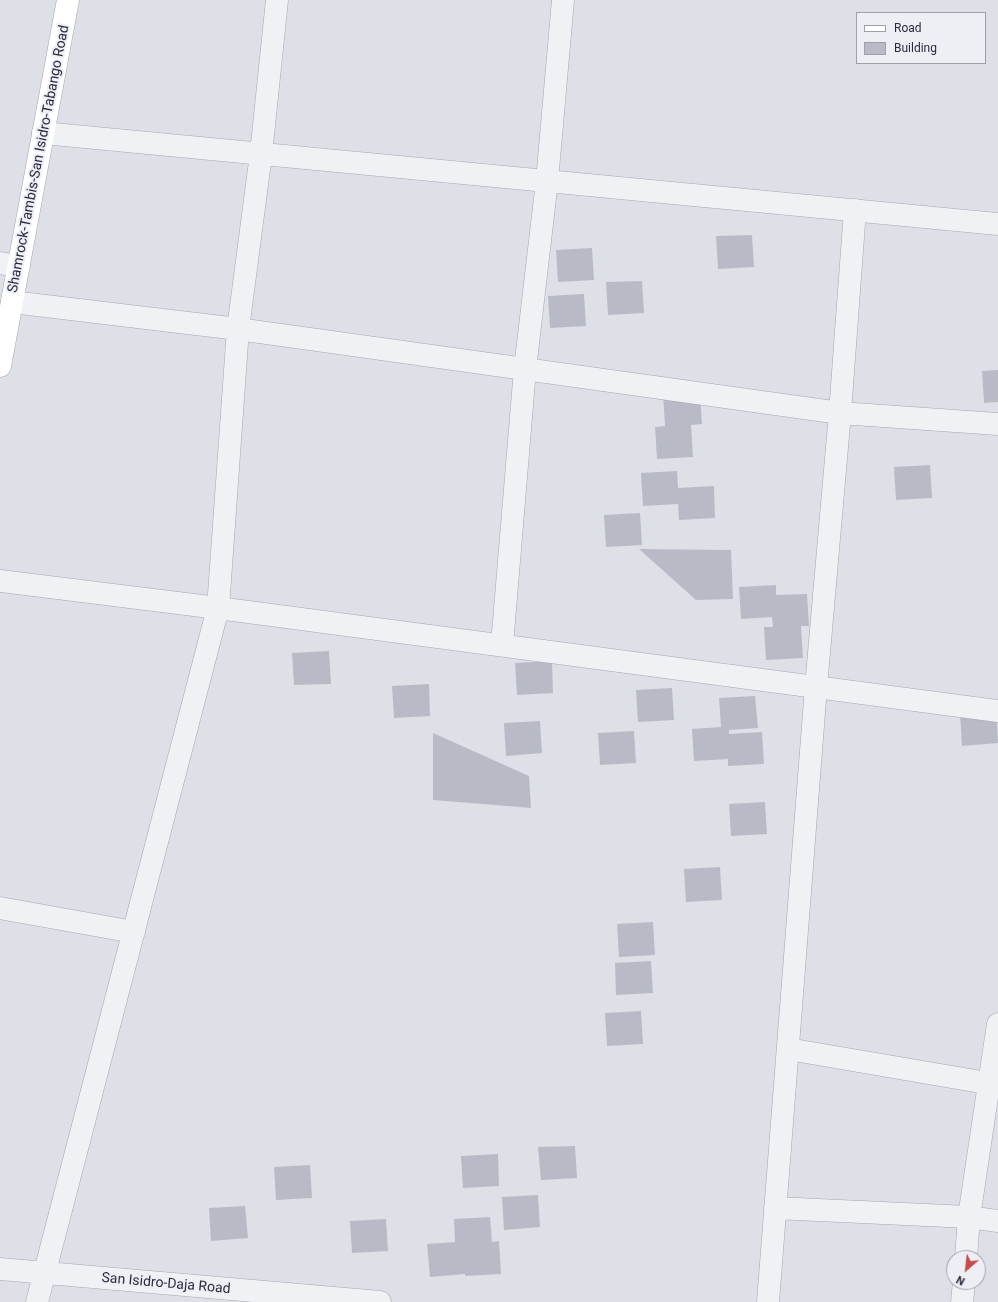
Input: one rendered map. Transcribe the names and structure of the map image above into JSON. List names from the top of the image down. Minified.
{"streets":{"main road":["Shamrock-Tambis-San Isidro-Tabango Road"],"street":["San Isidro-Daja Road"]},"legend":["Road","Building"],"north":"bottom left"}
